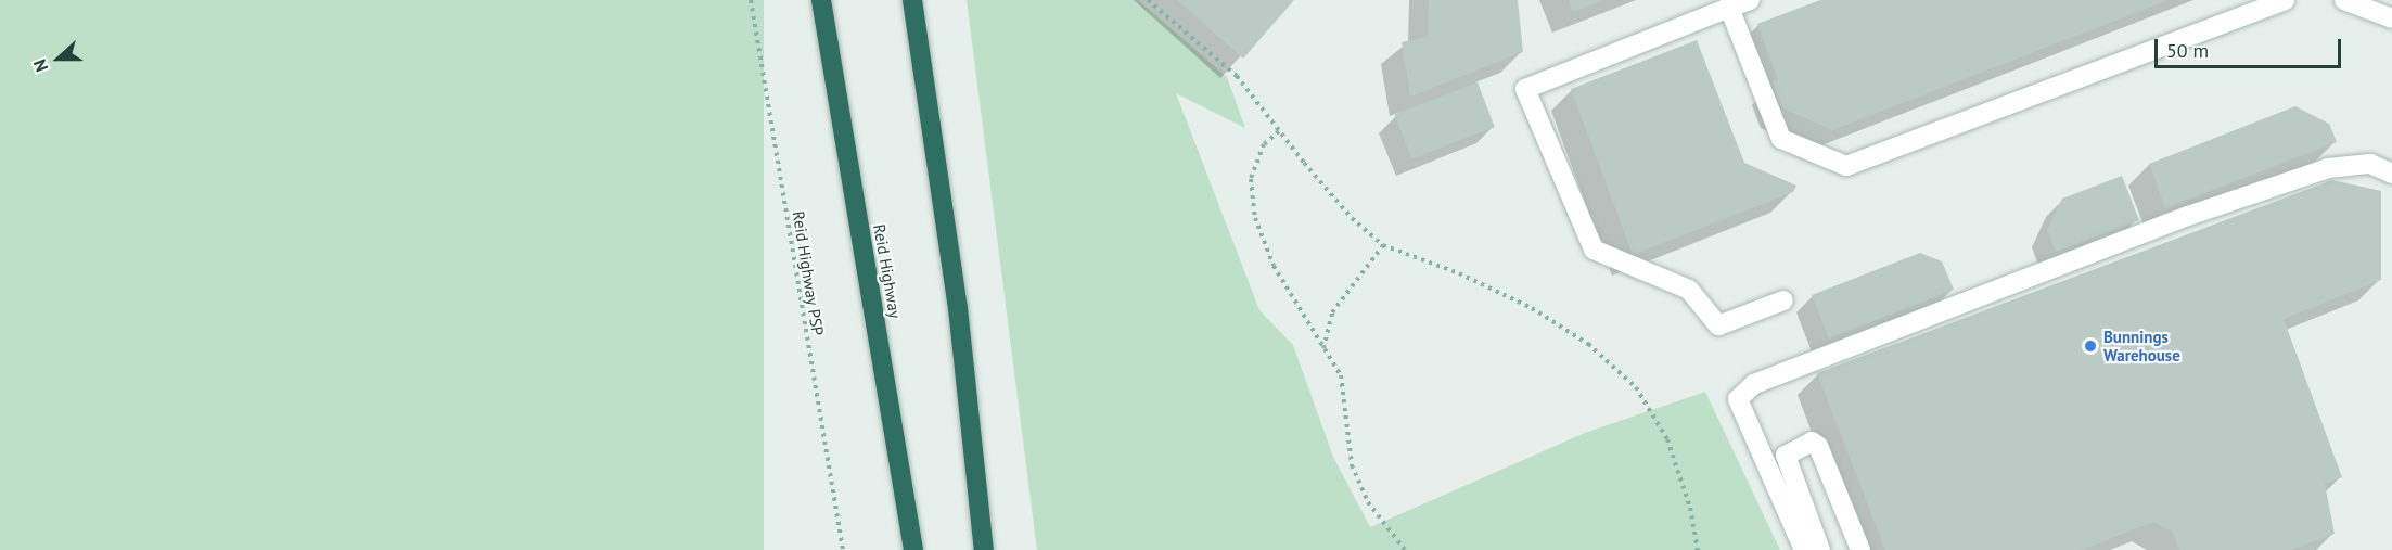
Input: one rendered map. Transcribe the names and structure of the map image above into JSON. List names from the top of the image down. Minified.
{"streets":{"highway":["Reid Highway"],"path":["Reid Highway PSP"]},"places":["Bunnings Warehouse"],"scale_bar":"50 m","north":"left"}
